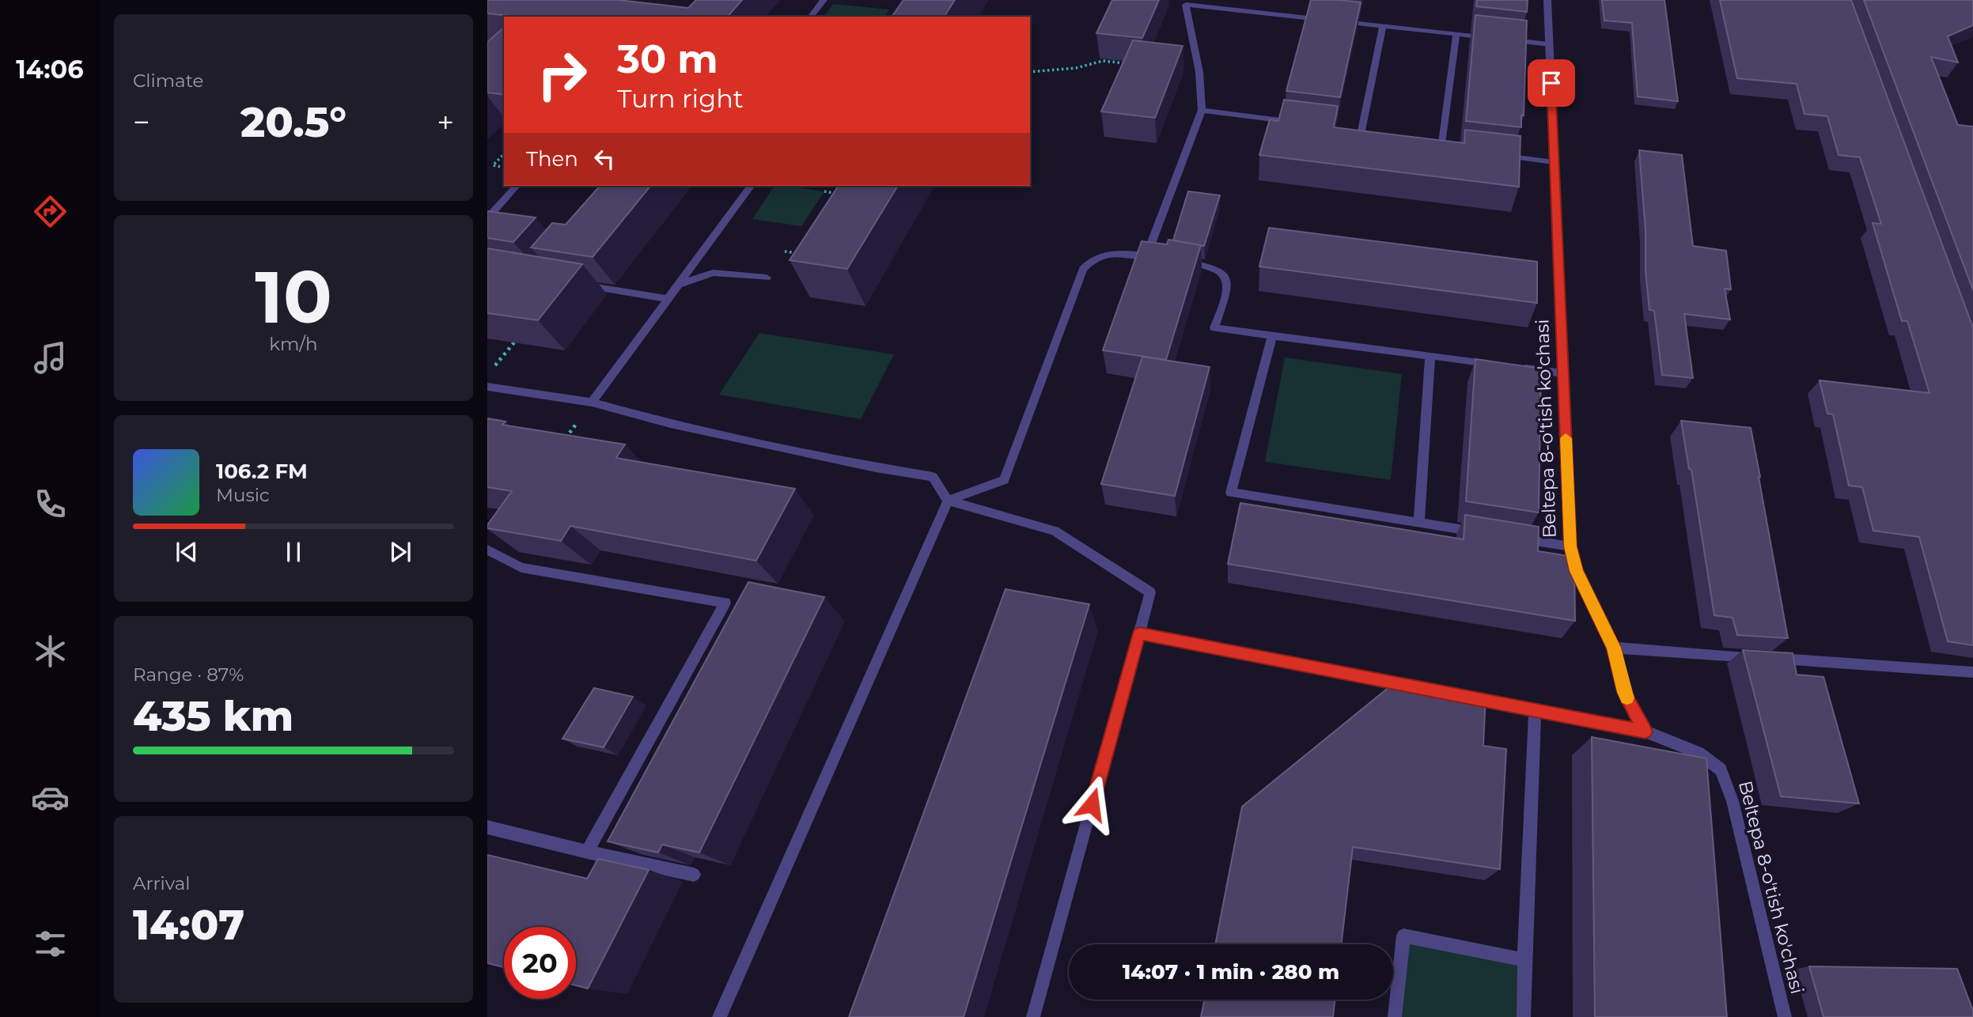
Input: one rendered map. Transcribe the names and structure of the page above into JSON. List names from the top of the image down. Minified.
{"streets":{"street":["Beltepa 8-o'tish ko'chasi"]},"page":{"tabs":"14:06","tile":["Climate",["10","km/h"],["Range · 87%","435 km"],["Arrival","14:07"]],"turn":["30 m","Turn right"],"heat":["−","20.5°","+"],"then":"Then","song":["106.2 FM","Music"],"limit":"20","trip":"14:07 · 1 min · 280 m"}}
